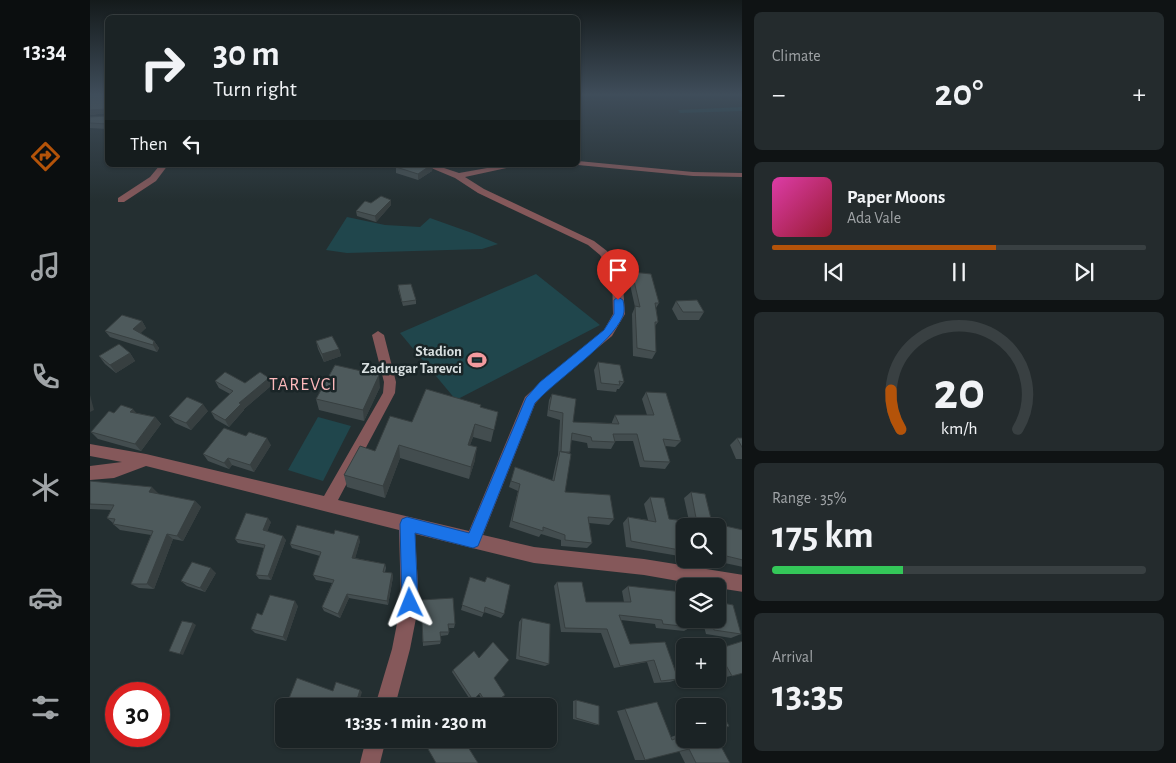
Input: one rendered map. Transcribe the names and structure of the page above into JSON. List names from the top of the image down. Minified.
{"districts":["TAREVCI"],"places":{"sports":["Stadion Zadrugar Tarevci"]},"page":{"tabs":"13:34","tile":["Climate",["Range · 35%","175 km"],["Arrival","13:35"]],"turn":["30 m","Turn right"],"heat":["−","20°","+"],"then":"Then","song":["Paper Moons","Ada Vale"],"map_buttons":["+","−"],"limit":"30","trip":"13:35 · 1 min · 230 m","gauge":["20","km/h"]}}
